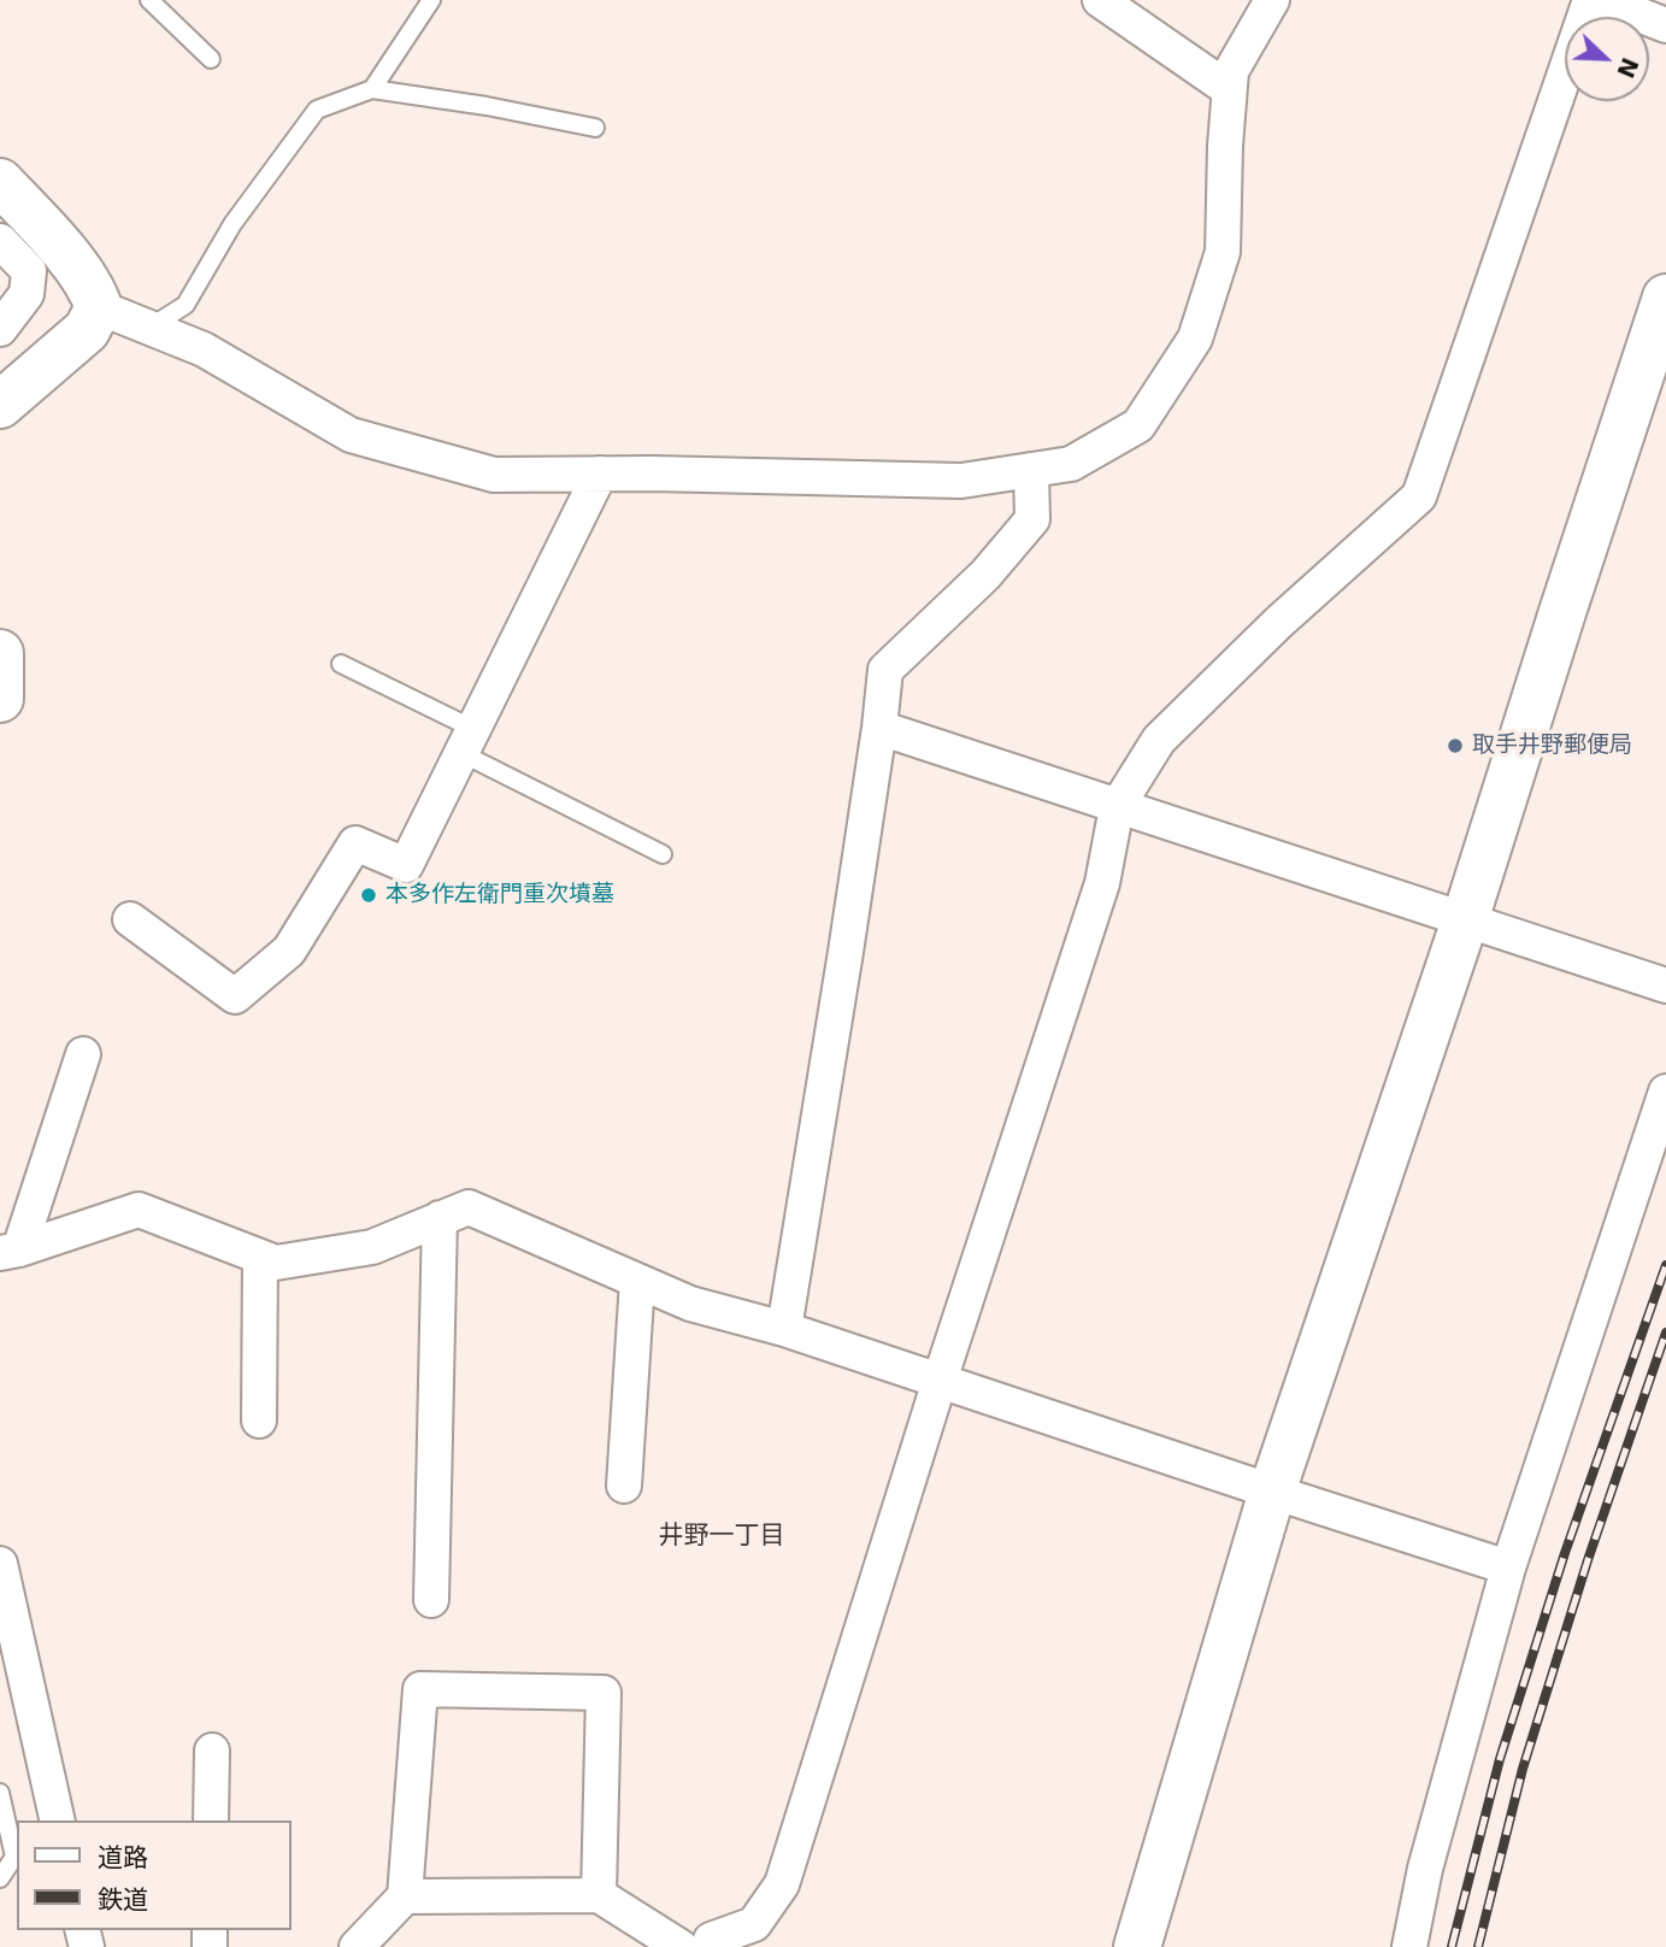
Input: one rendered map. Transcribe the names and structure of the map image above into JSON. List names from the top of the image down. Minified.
{"districts":["井野一丁目"],"places":["取手井野郵便局","本多作左衛門重次墳墓"],"legend":["道路","鉄道"],"north":"bottom right"}
